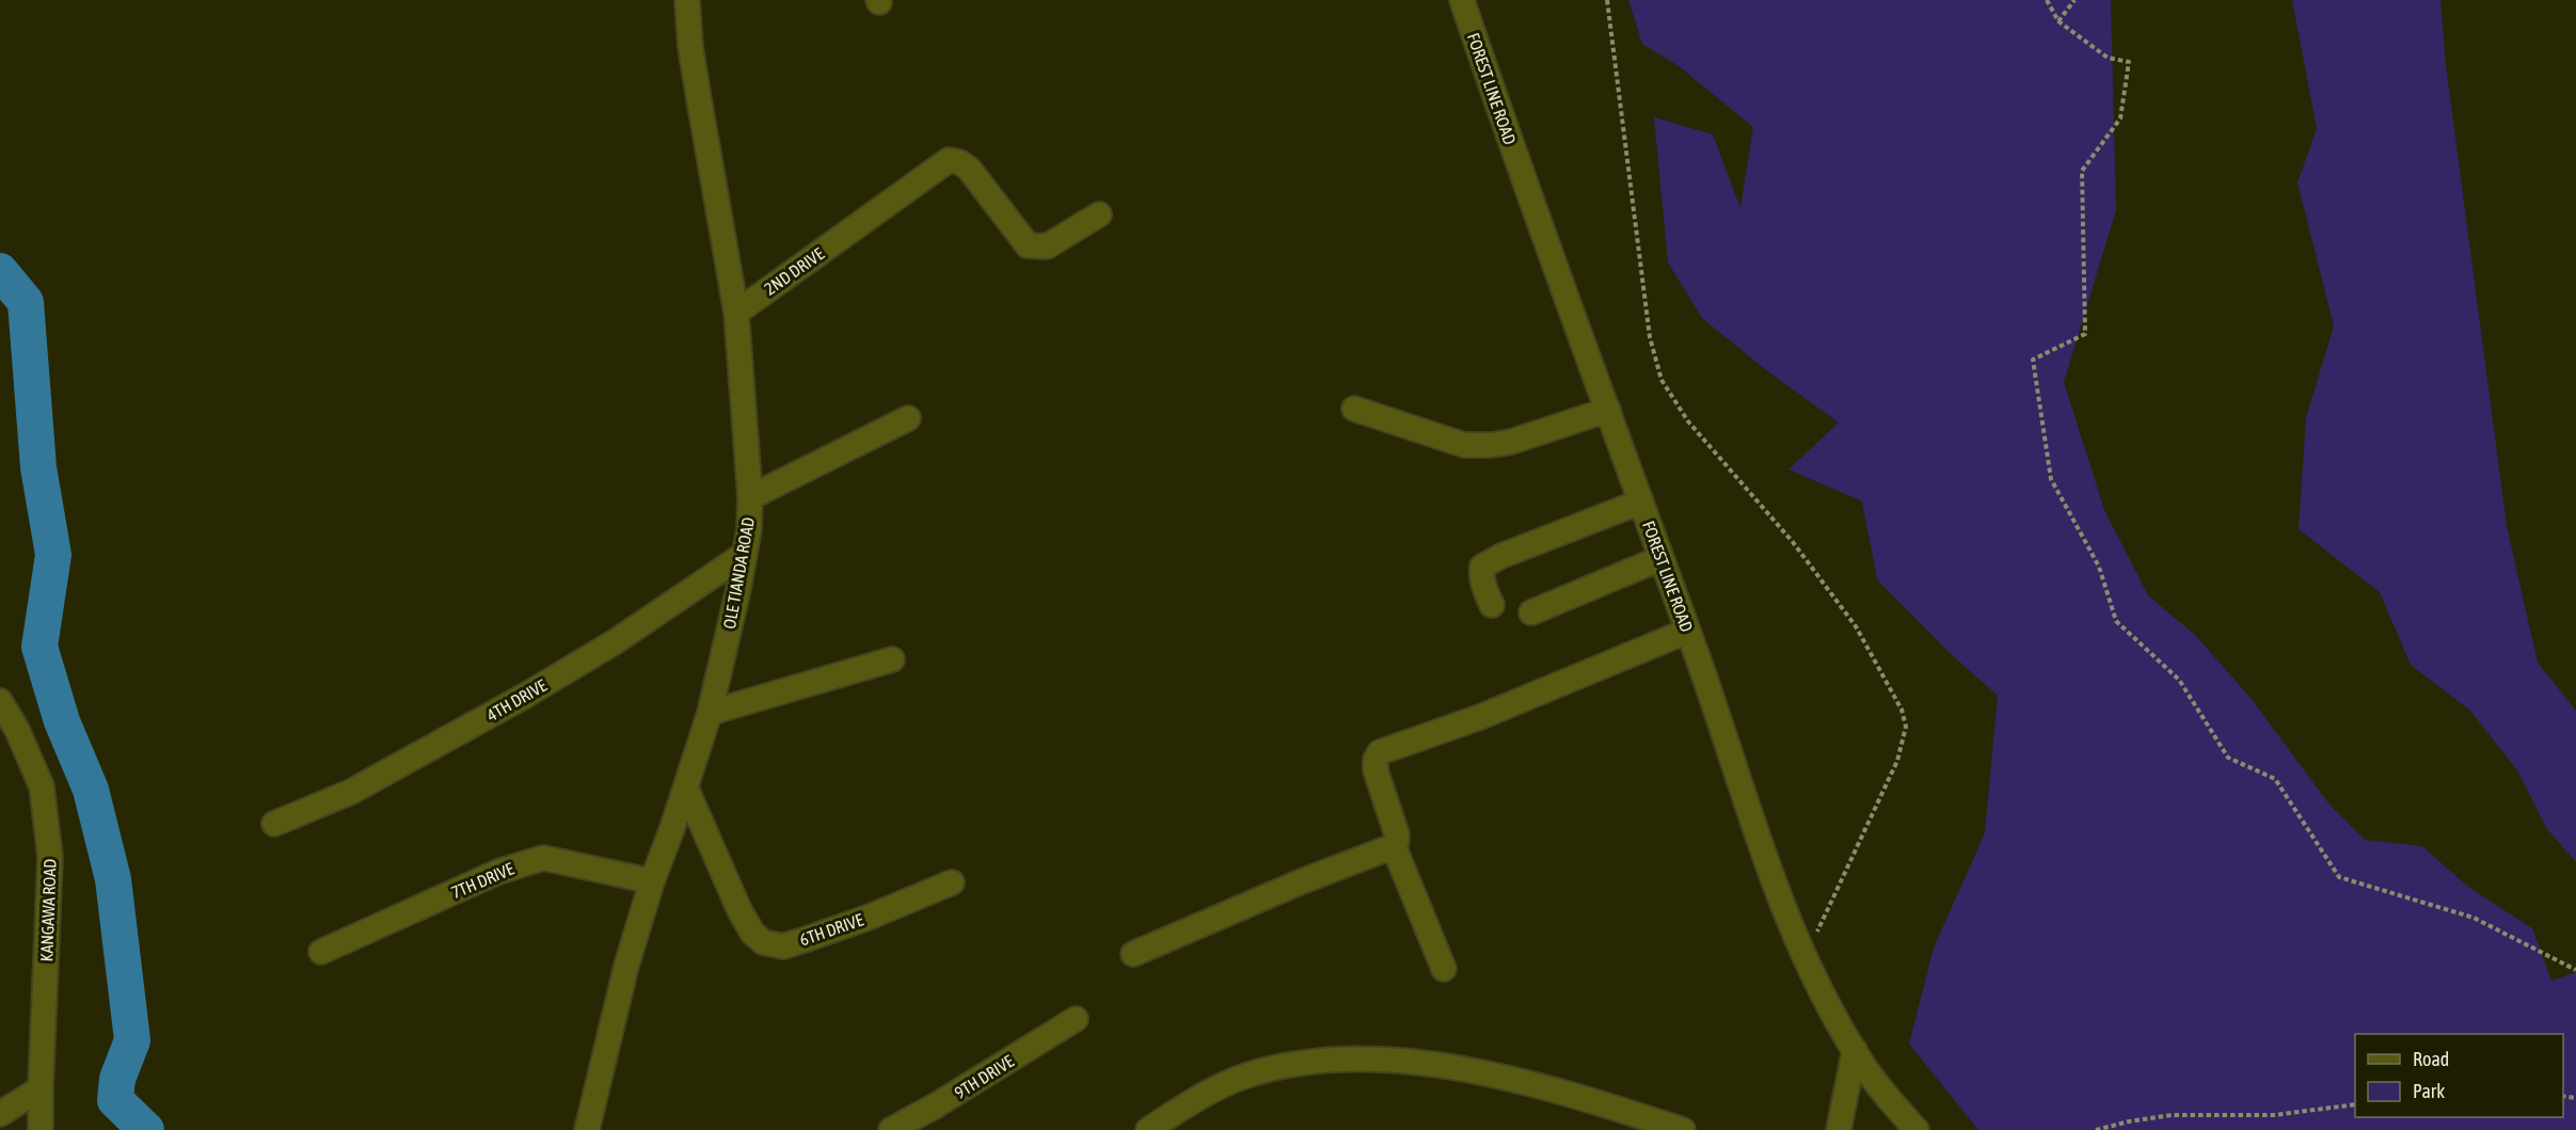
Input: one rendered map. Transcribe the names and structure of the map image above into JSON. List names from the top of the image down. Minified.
{"streets":{"street":["FOREST LINE ROAD","2ND DRIVE","OLE TIANDA ROAD","4TH DRIVE","7TH DRIVE","KANGAWA ROAD","6TH DRIVE","9TH DRIVE"]},"crossings":[["2ND DRIVE","OLE TIANDA ROAD"],["OLE TIANDA ROAD","4TH DRIVE"],["OLE TIANDA ROAD","7TH DRIVE"],["OLE TIANDA ROAD","6TH DRIVE"]],"legend":["Road","Park"]}
